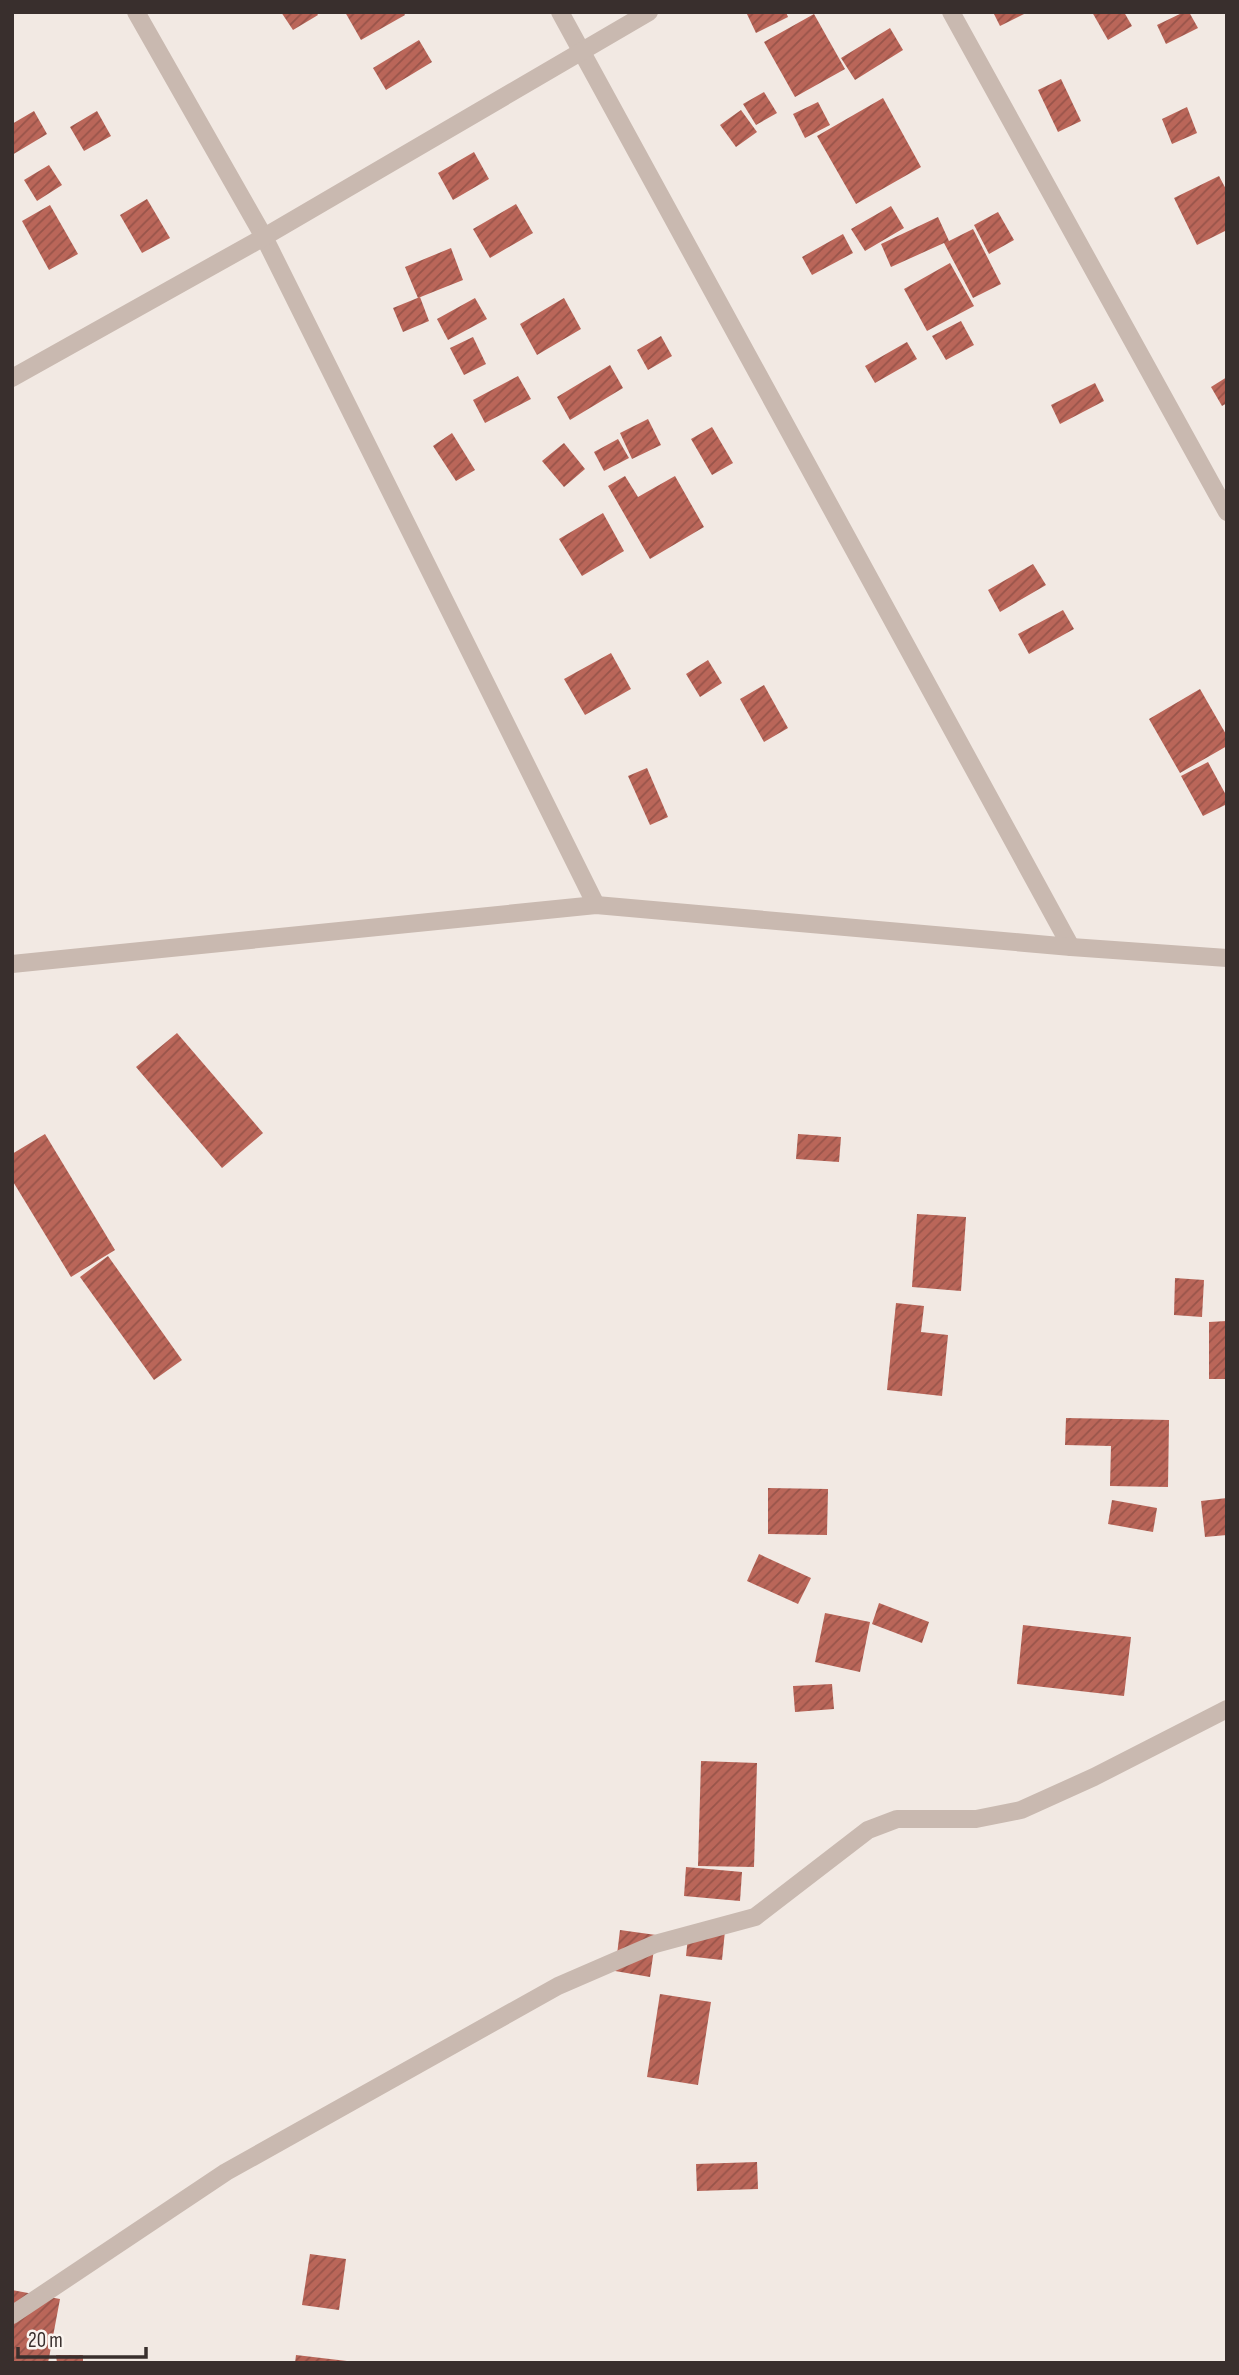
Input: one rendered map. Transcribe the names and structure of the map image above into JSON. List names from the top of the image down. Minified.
{"scale_bar":"20 m"}
